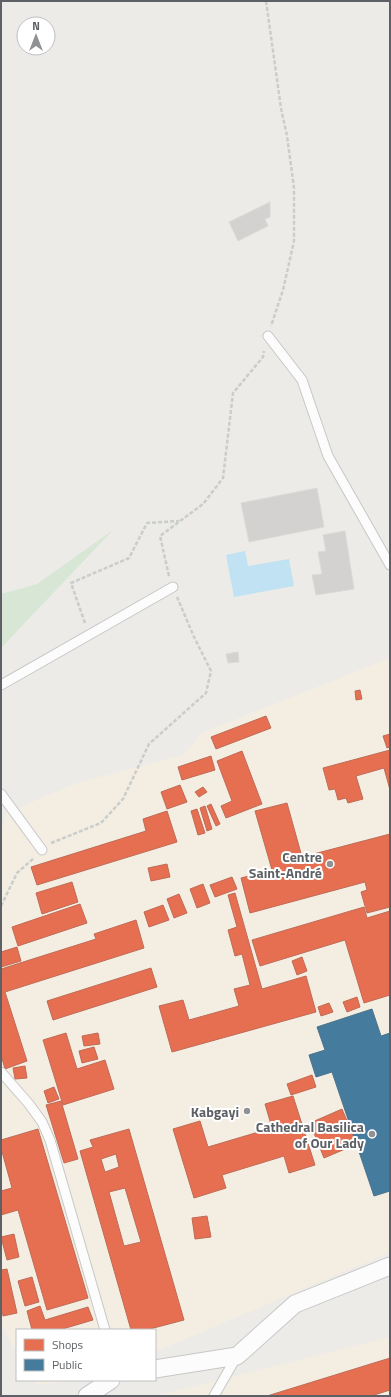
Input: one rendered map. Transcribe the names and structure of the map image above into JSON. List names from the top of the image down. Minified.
{"places":["Centre Saint-André","Kabgayi","Cathedral Basilica of Our Lady"],"legend":["Shops","Public"],"north":"top"}
